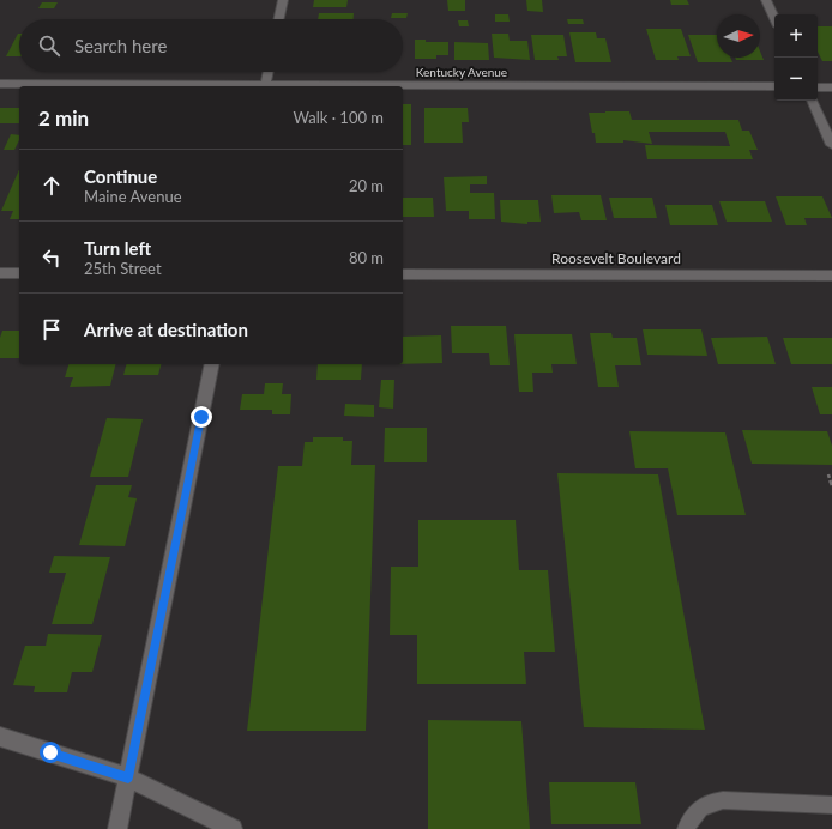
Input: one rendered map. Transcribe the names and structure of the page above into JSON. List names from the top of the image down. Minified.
{"streets":{"street":["Kentucky Avenue","Roosevelt Boulevard"]},"north":"right","page":{"map_buttons":["+","−"],"search":"Search here","heading":["2 min","Walk · 100 m"],"list":[["Continue","Maine Avenue","20 m"],["Turn left","25th Street","80 m"],"Arrive at destination"]}}
